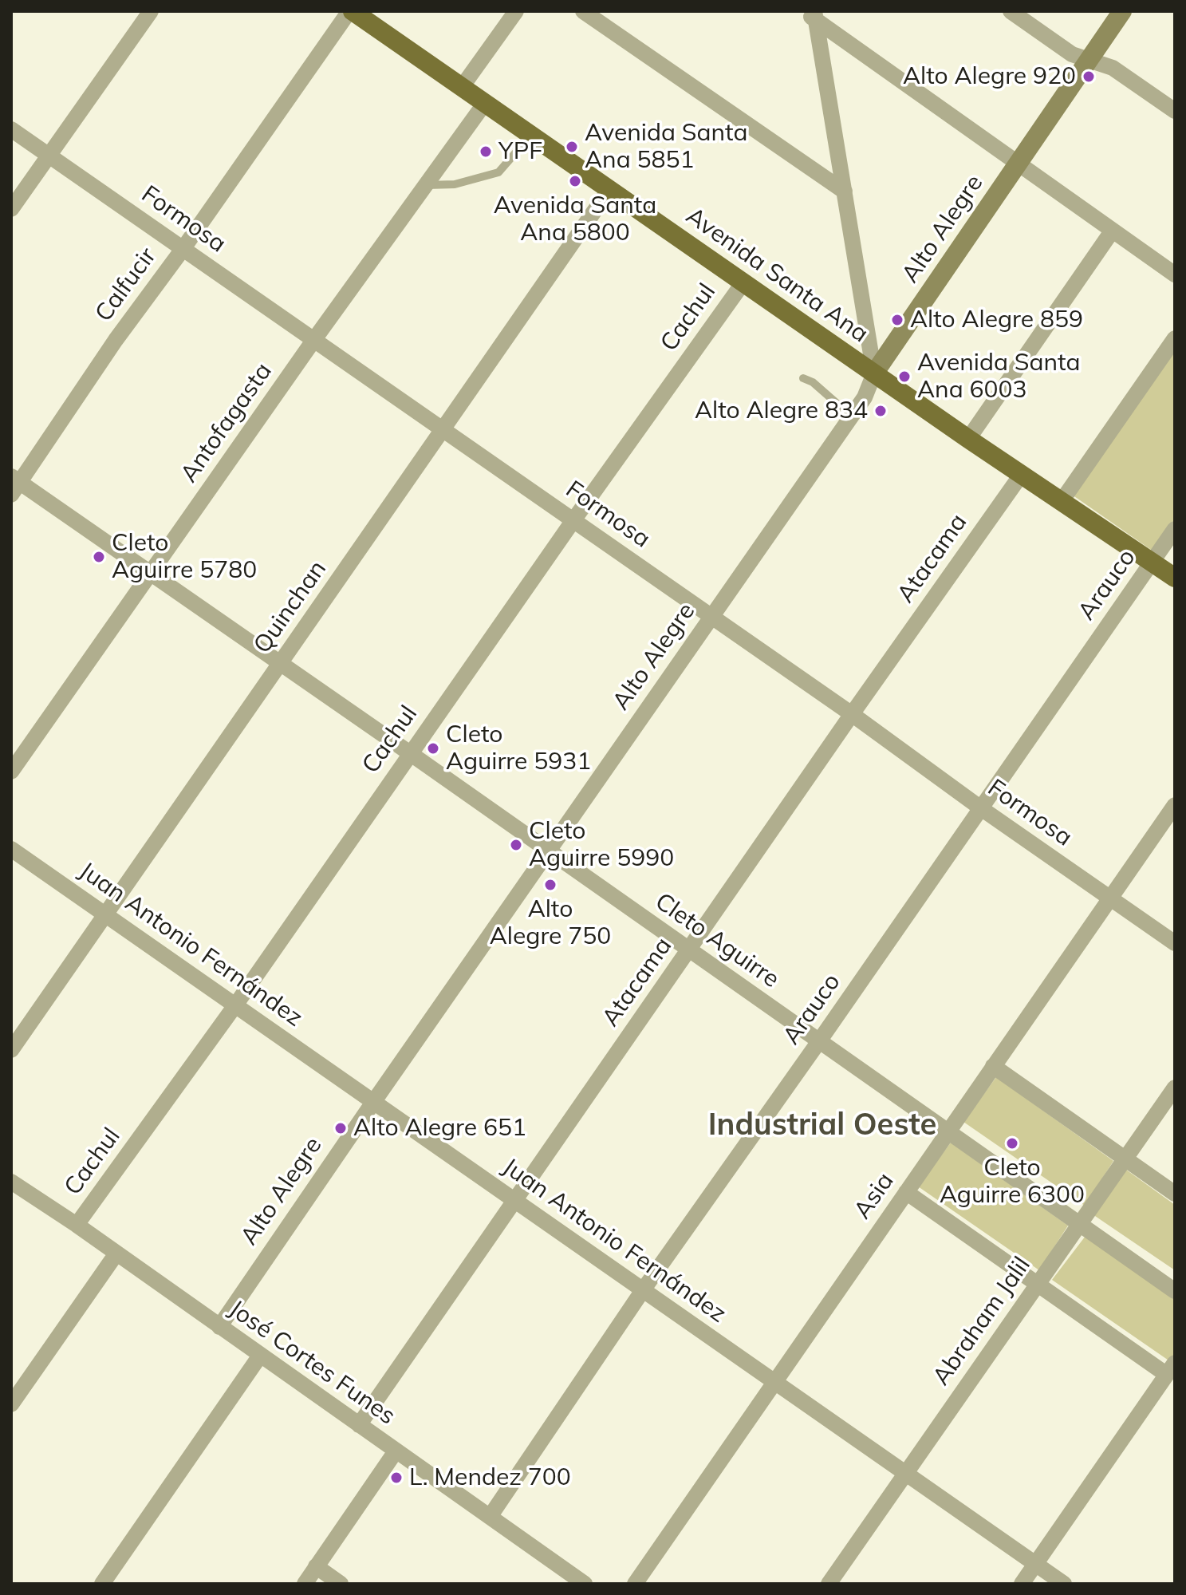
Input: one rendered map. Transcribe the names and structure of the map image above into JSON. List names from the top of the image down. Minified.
{"streets":{"main road":["Alto Alegre","Avenida Santa Ana"],"street":["Formosa","Calfucir","Cachul","Antofagasta","Atacama","Arauco","Quinchan","Cleto Aguirre","Juan Antonio Fernández","Asia","Abraham Jalil","José Cortes Funes"]},"crossings":[["Formosa","Alto Alegre"],["Formosa","Calfucir"],["Formosa","Cachul"],["Formosa","Antofagasta"],["Formosa","Atacama"],["Formosa","Arauco"],["Formosa","Quinchan"],["Formosa","Asia"],["Alto Alegre","Avenida Santa Ana"],["Alto Alegre","Cleto Aguirre"],["Alto Alegre","Juan Antonio Fernández"],["Alto Alegre","José Cortes Funes"],["Avenida Santa Ana","Calfucir"],["Avenida Santa Ana","Cachul"],["Avenida Santa Ana","Antofagasta"],["Avenida Santa Ana","Atacama"],["Avenida Santa Ana","Arauco"],["Avenida Santa Ana","Quinchan"],["Calfucir","Cleto Aguirre"],["Cachul","Cleto Aguirre"],["Cachul","Juan Antonio Fernández"],["Cachul","José Cortes Funes"],["Antofagasta","Cleto Aguirre"],["Atacama","Cleto Aguirre"],["Atacama","Juan Antonio Fernández"],["Atacama","José Cortes Funes"],["Arauco","Cleto Aguirre"],["Arauco","Juan Antonio Fernández"],["Arauco","José Cortes Funes"],["Quinchan","Cleto Aguirre"],["Quinchan","Juan Antonio Fernández"],["Cleto Aguirre","Asia"],["Cleto Aguirre","Abraham Jalil"],["Juan Antonio Fernández","Asia"],["Juan Antonio Fernández","Abraham Jalil"]],"districts":["Industrial Oeste"],"places":["Alto Alegre 920","Avenida Santa Ana 5851","YPF","Avenida Santa Ana 5800","Alto Alegre 859","Avenida Santa Ana 6003","Alto Alegre 834","Cleto Aguirre 5780","Cleto Aguirre 5931","Cleto Aguirre 5990","Alto Alegre 750","Alto Alegre 651","Cleto Aguirre 6300","L. Mendez 700"]}
